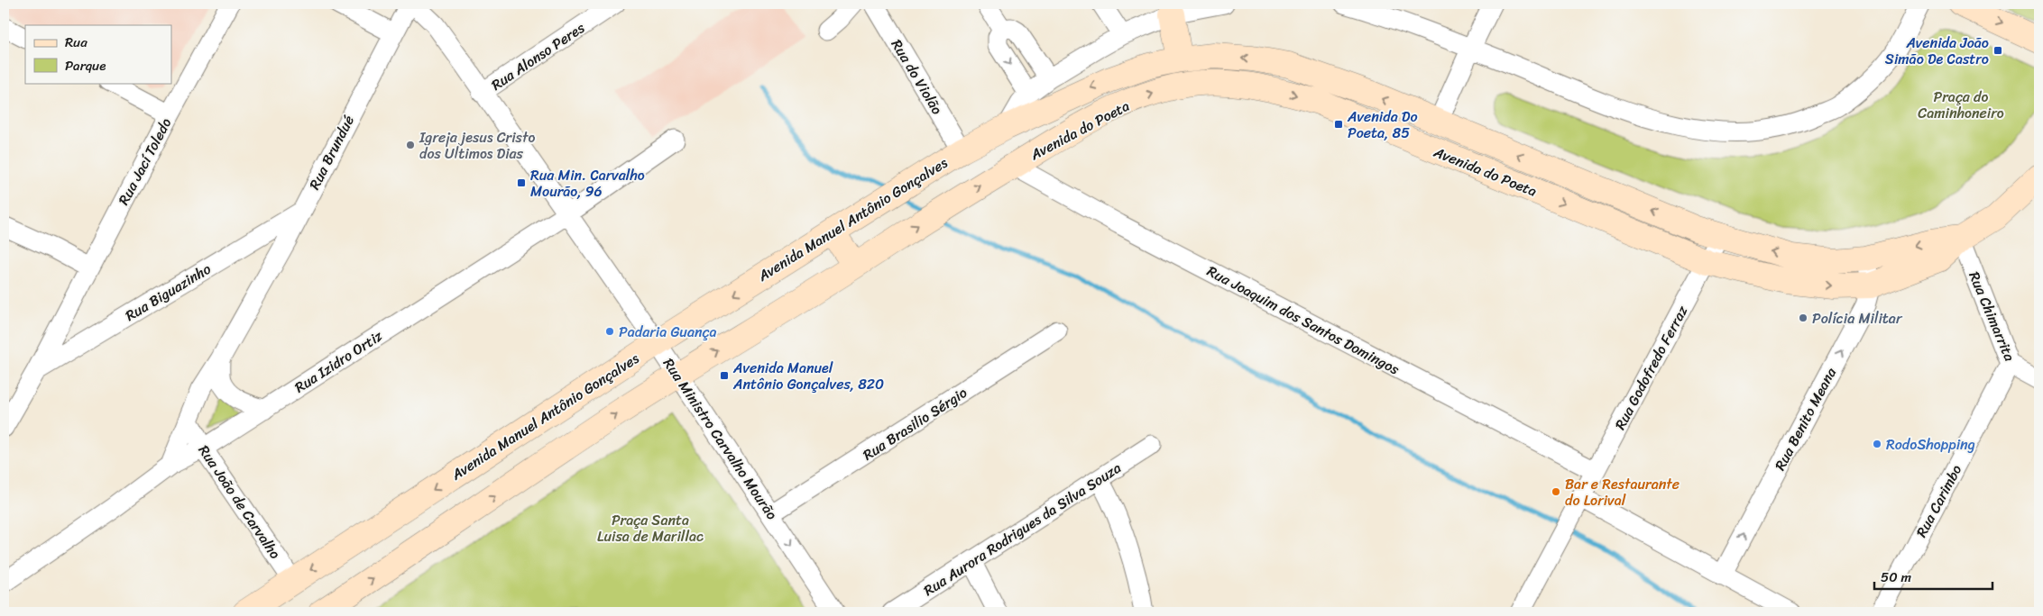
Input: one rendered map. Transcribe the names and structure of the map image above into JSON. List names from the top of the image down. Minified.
{"streets":{"main road":["Avenida do Poeta","Avenida Manuel Antônio Gonçalves"],"street":["Rua Alonso Peres","Rua do Violão","Rua Brundué","Rua Jací Toledo","Rua Biguazinho","Rua Chimarrita","Rua Joaquim dos Santos Domingos","Rua Izidro Ortiz","Rua Godofredo Ferraz","Rua Benito Meana","Rua Brasilio Sérgio","Rua Ministro Carvalho Mourão","Rua Carimbo","Rua João de Carvalho","Rua Aurora Rodrigues da Silva Souza"]},"crossings":[["Rua Alonso Peres","Rua Ministro Carvalho Mourão"],["Rua do Violão","Avenida do Poeta"],["Rua do Violão","Avenida Manuel Antônio Gonçalves"],["Avenida do Poeta","Avenida Manuel Antônio Gonçalves"],["Avenida do Poeta","Rua Chimarrita"],["Avenida do Poeta","Rua Joaquim dos Santos Domingos"],["Avenida do Poeta","Rua Godofredo Ferraz"],["Avenida do Poeta","Rua Benito Meana"],["Rua Brundué","Rua Biguazinho"],["Rua Brundué","Rua Izidro Ortiz"],["Rua Brundué","Rua João de Carvalho"],["Rua Jací Toledo","Rua Biguazinho"],["Avenida Manuel Antônio Gonçalves","Rua Ministro Carvalho Mourão"],["Avenida Manuel Antônio Gonçalves","Rua João de Carvalho"],["Rua Chimarrita","Rua Carimbo"],["Rua Joaquim dos Santos Domingos","Rua Godofredo Ferraz"],["Rua Izidro Ortiz","Rua Ministro Carvalho Mourão"],["Rua Izidro Ortiz","Rua João de Carvalho"],["Rua Brasilio Sérgio","Rua Ministro Carvalho Mourão"]],"one_way":["Rua Benito Meana"],"parks":["Praça do Caminhoneiro","Praça Santa Luisa de Marillac"],"places":{"transit":["Avenida João Simão De Castro","Avenida Do Poeta, 85","Rua Min. Carvalho Mourão, 96","Avenida Manuel Antônio Gonçalves, 820"],"other":["Igreja jesus Cristo dos Ultimos Dias","Polícia Militar","Padaria Guança","RodoShopping","Bar e Restaurante do Lorival"]},"legend":["Rua","Parque"],"scale_bar":"50 m"}
